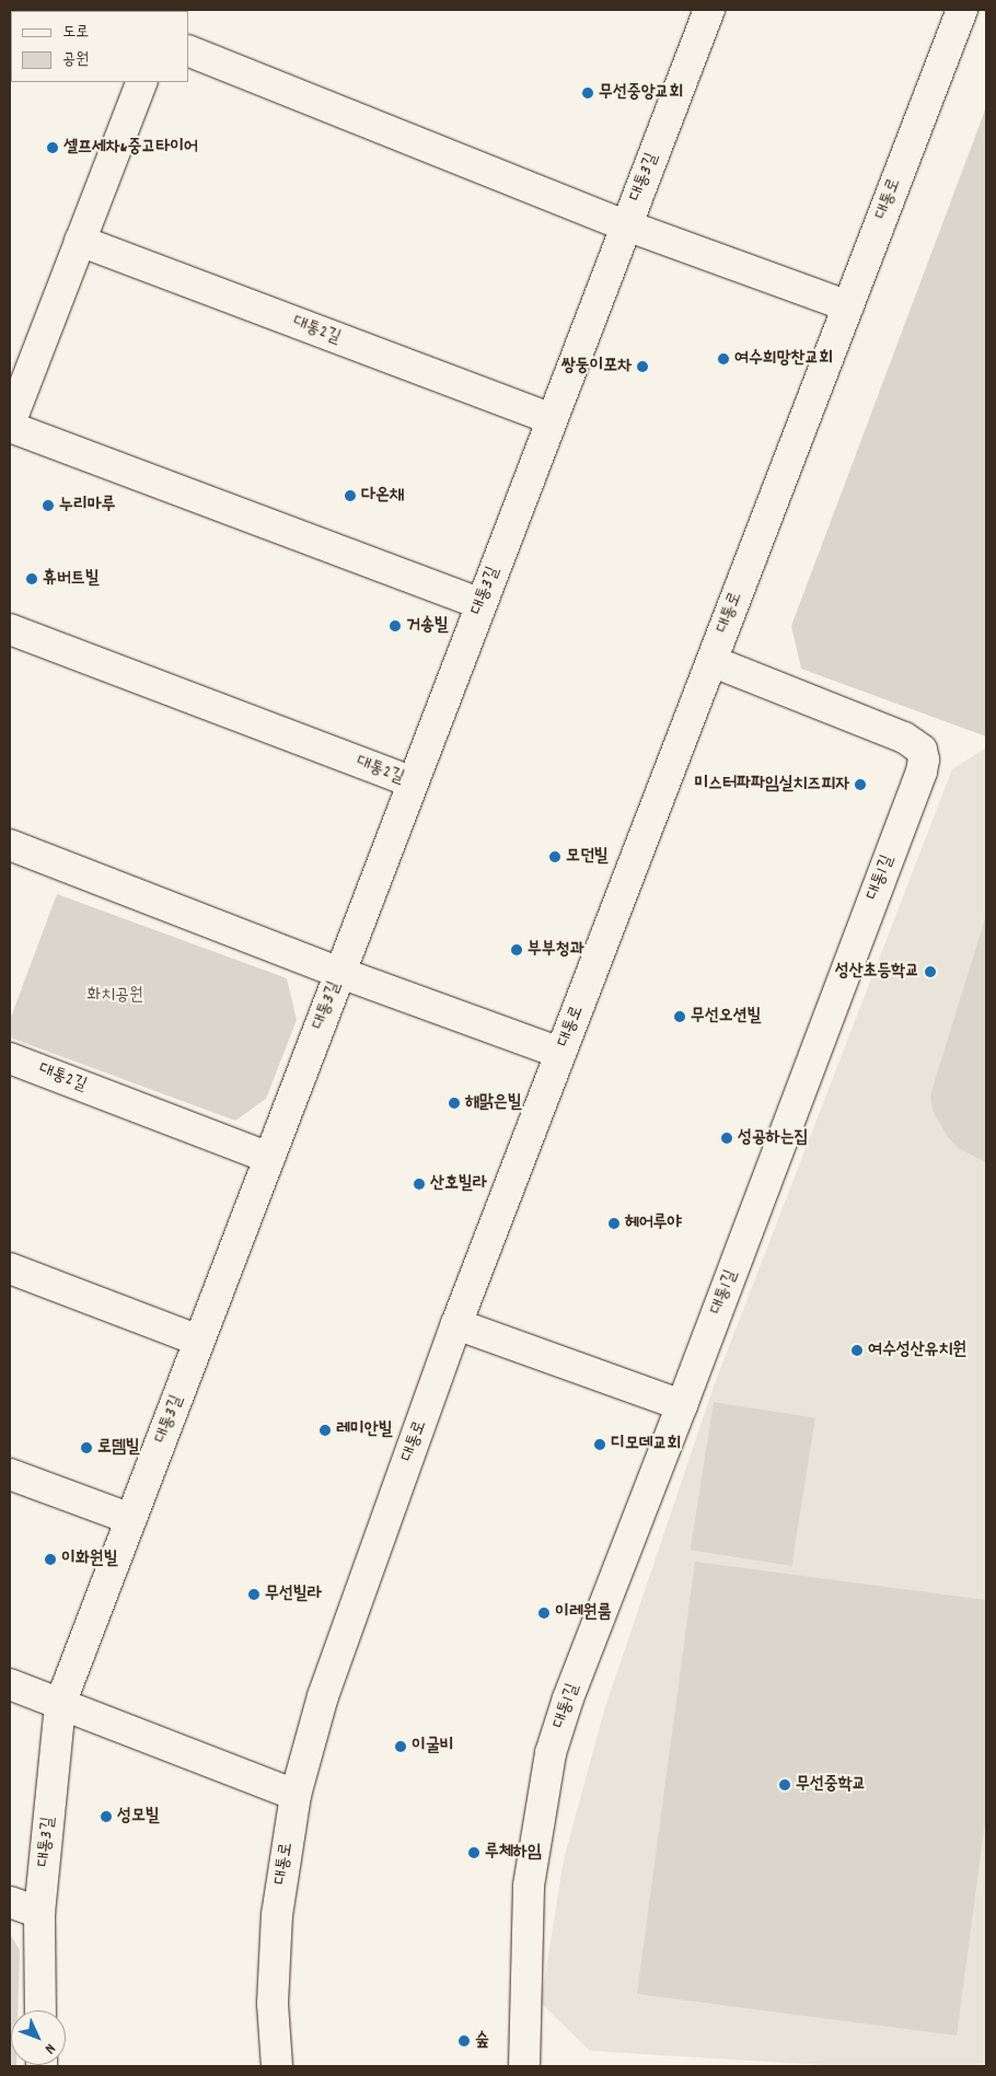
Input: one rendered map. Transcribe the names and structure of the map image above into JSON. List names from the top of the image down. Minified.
{"streets":{"street":["대통3길","대통로","대통2길","대통1길"]},"crossings":[["대통3길","대통2길"],["대통로","대통1길"]],"parks":["화치공원"],"places":["무선중앙교회","셀프세차&중고타이어","여수희망찬교회","쌍둥이포차","다온채","누리마루","휴버트빌","거송빌","미스터파파임실치즈피자","모던빌","부부청과","성산초등학교","무선오션빌","해맑은빌","성공하는집","산호빌라","헤어루야","여수성산유치원","레미안빌","디모데교회","로뎀빌","이화원빌","무선빌라","이레원룸","이굴비","무선중학교","성모빌","루체하임","숲"],"legend":["도로","공원"],"north":"bottom right"}
